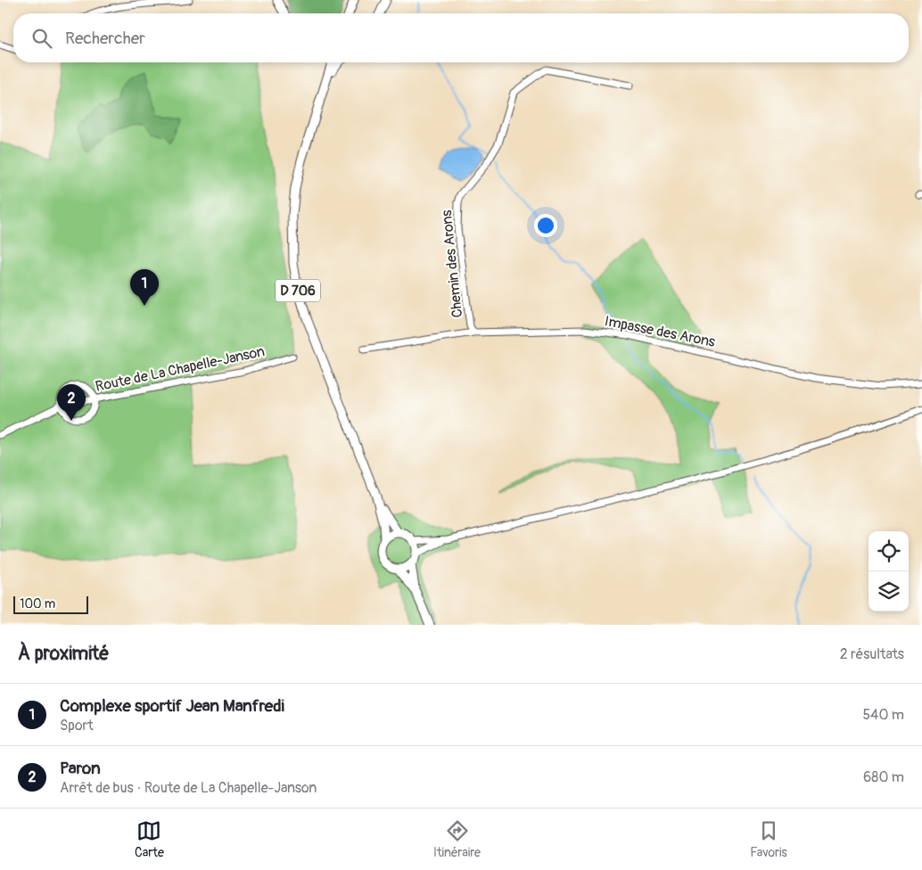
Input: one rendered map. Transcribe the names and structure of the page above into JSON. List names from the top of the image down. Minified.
{"streets":{"main road":["D 706"],"street":["Chemin des Arons","Impasse des Arons","Route de La Chapelle-Janson"]},"crossings":[["Chemin des Arons","Impasse des Arons"]],"scale_bar":"100 m","page":{"search":"Rechercher","pins":["1","2"],"scale":"100 m","heading":["À proximité","2 résultats"],"list":[{"mark":"1","name":"Complexe sportif Jean Manfredi","note":"Sport","value":"540 m"},{"mark":"2","name":"Paron","note":"Arrêt de bus · Route de La Chapelle-Janson","value":"680 m"}],"nav":["Carte","Itinéraire","Favoris"]}}
